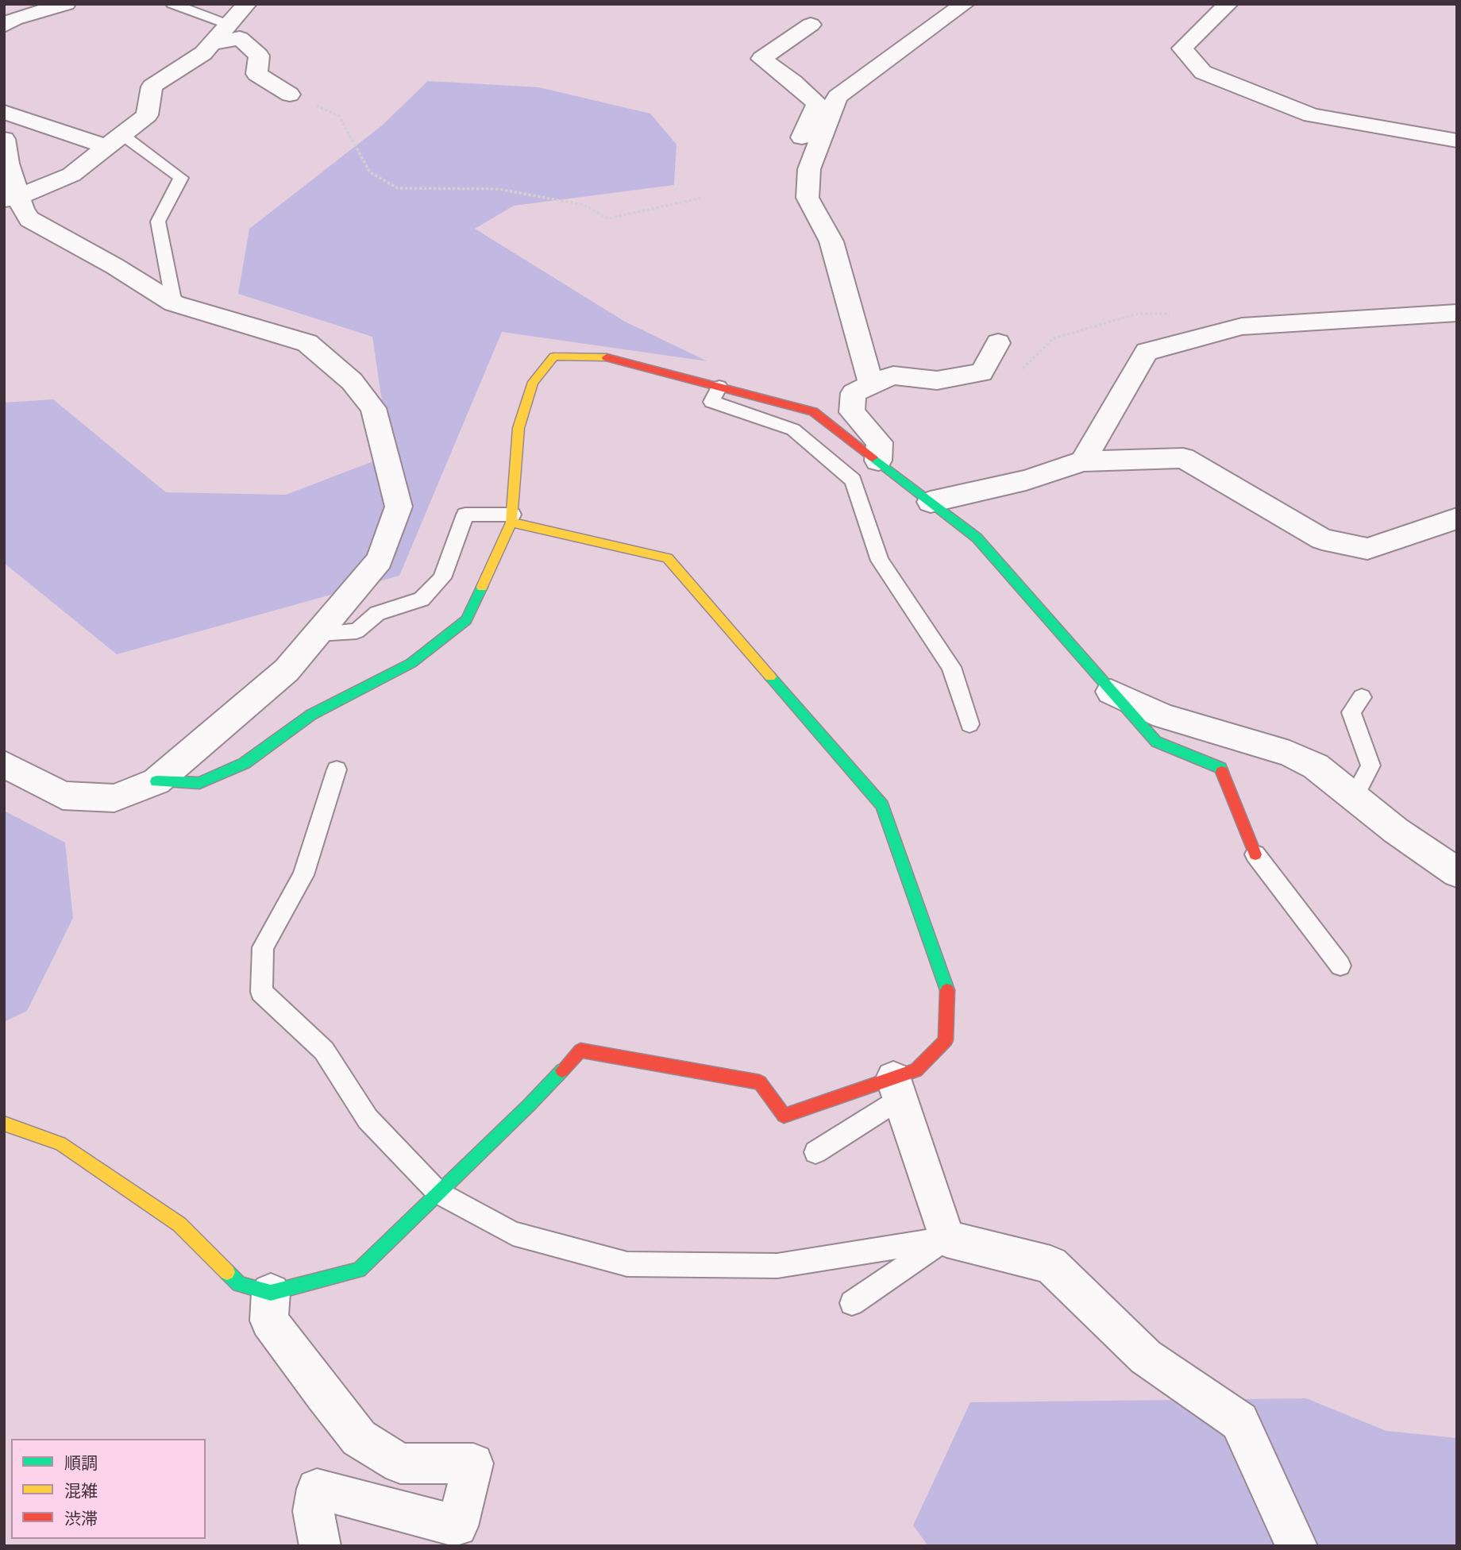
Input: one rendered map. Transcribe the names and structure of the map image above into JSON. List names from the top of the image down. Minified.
{"legend":["順調","混雑","渋滞"]}
